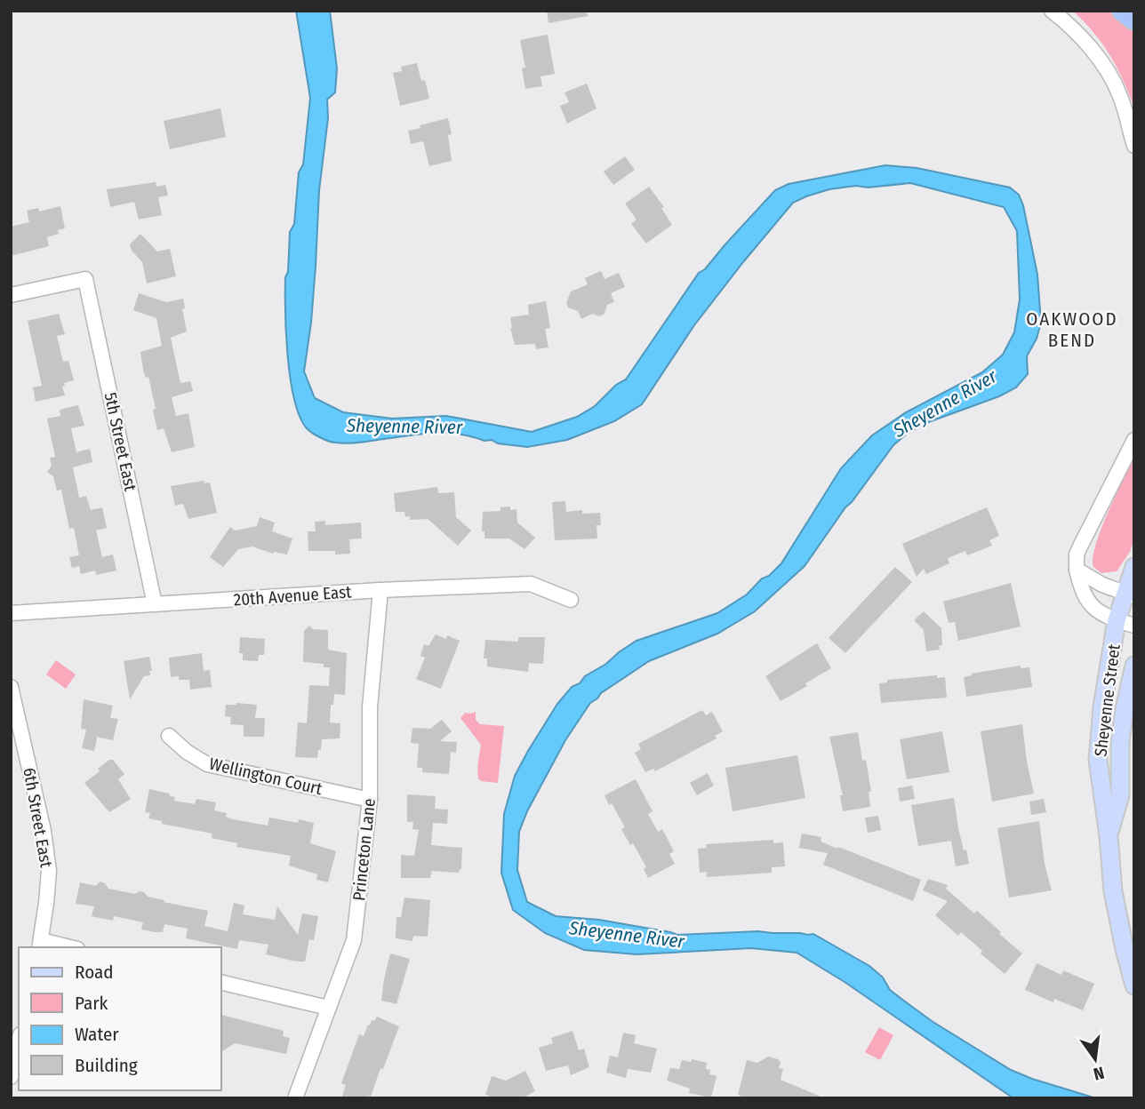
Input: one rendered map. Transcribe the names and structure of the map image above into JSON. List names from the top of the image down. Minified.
{"streets":{"main road":["Sheyenne Street"],"street":["5th Street East","20th Avenue East","Wellington Court","6th Street East","Princeton Lane"]},"crossings":[["5th Street East","20th Avenue East"],["20th Avenue East","Princeton Lane"],["Wellington Court","Princeton Lane"]],"districts":["OAKWOOD BEND"],"water":["Sheyenne River"],"legend":["Road","Park","Water","Building"],"north":"bottom"}
